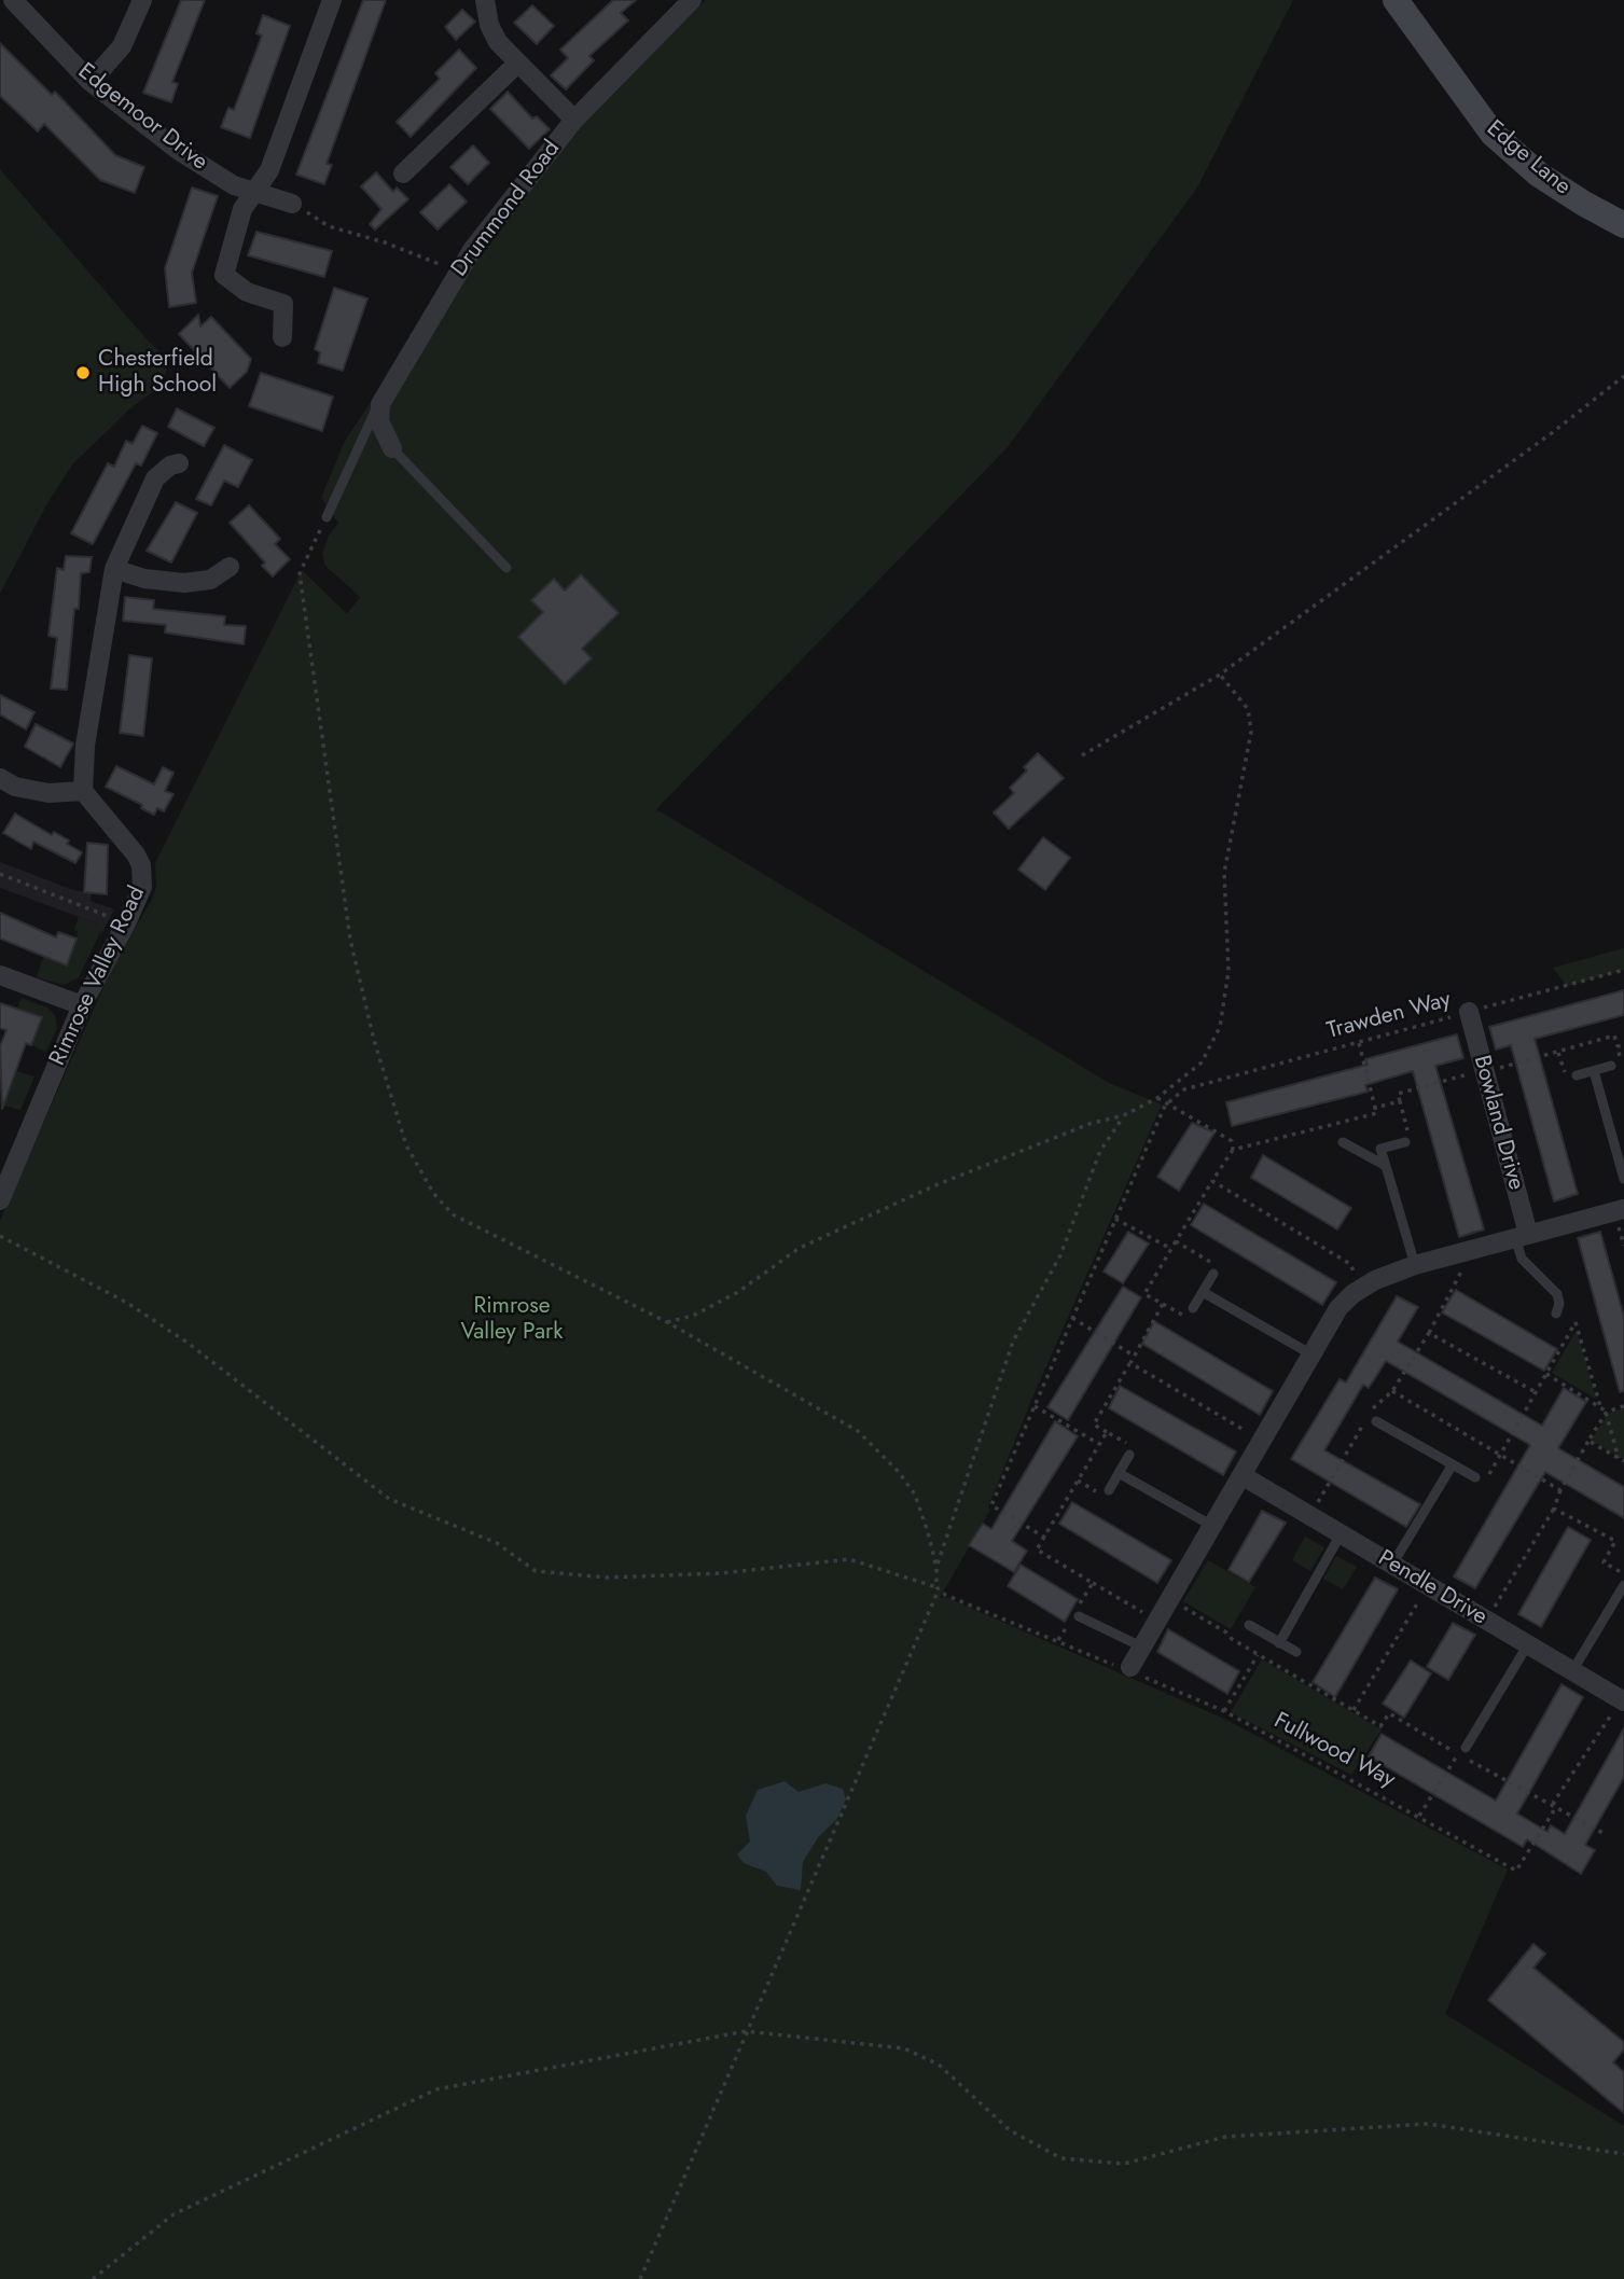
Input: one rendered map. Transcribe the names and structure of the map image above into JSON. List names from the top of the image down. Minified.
{"streets":{"street":["Edgemoor Drive","Edge Lane","Drummond Road","Rimrose Valley Road","Bowland Drive","Pendle Drive"],"path":["Trawden Way","Fullwood Way"]},"crossings":[["Trawden Way","Bowland Drive"],["Pendle Drive","Fullwood Way"]],"parks":["Rimrose Valley Park"],"places":["Chesterfield High School"]}
